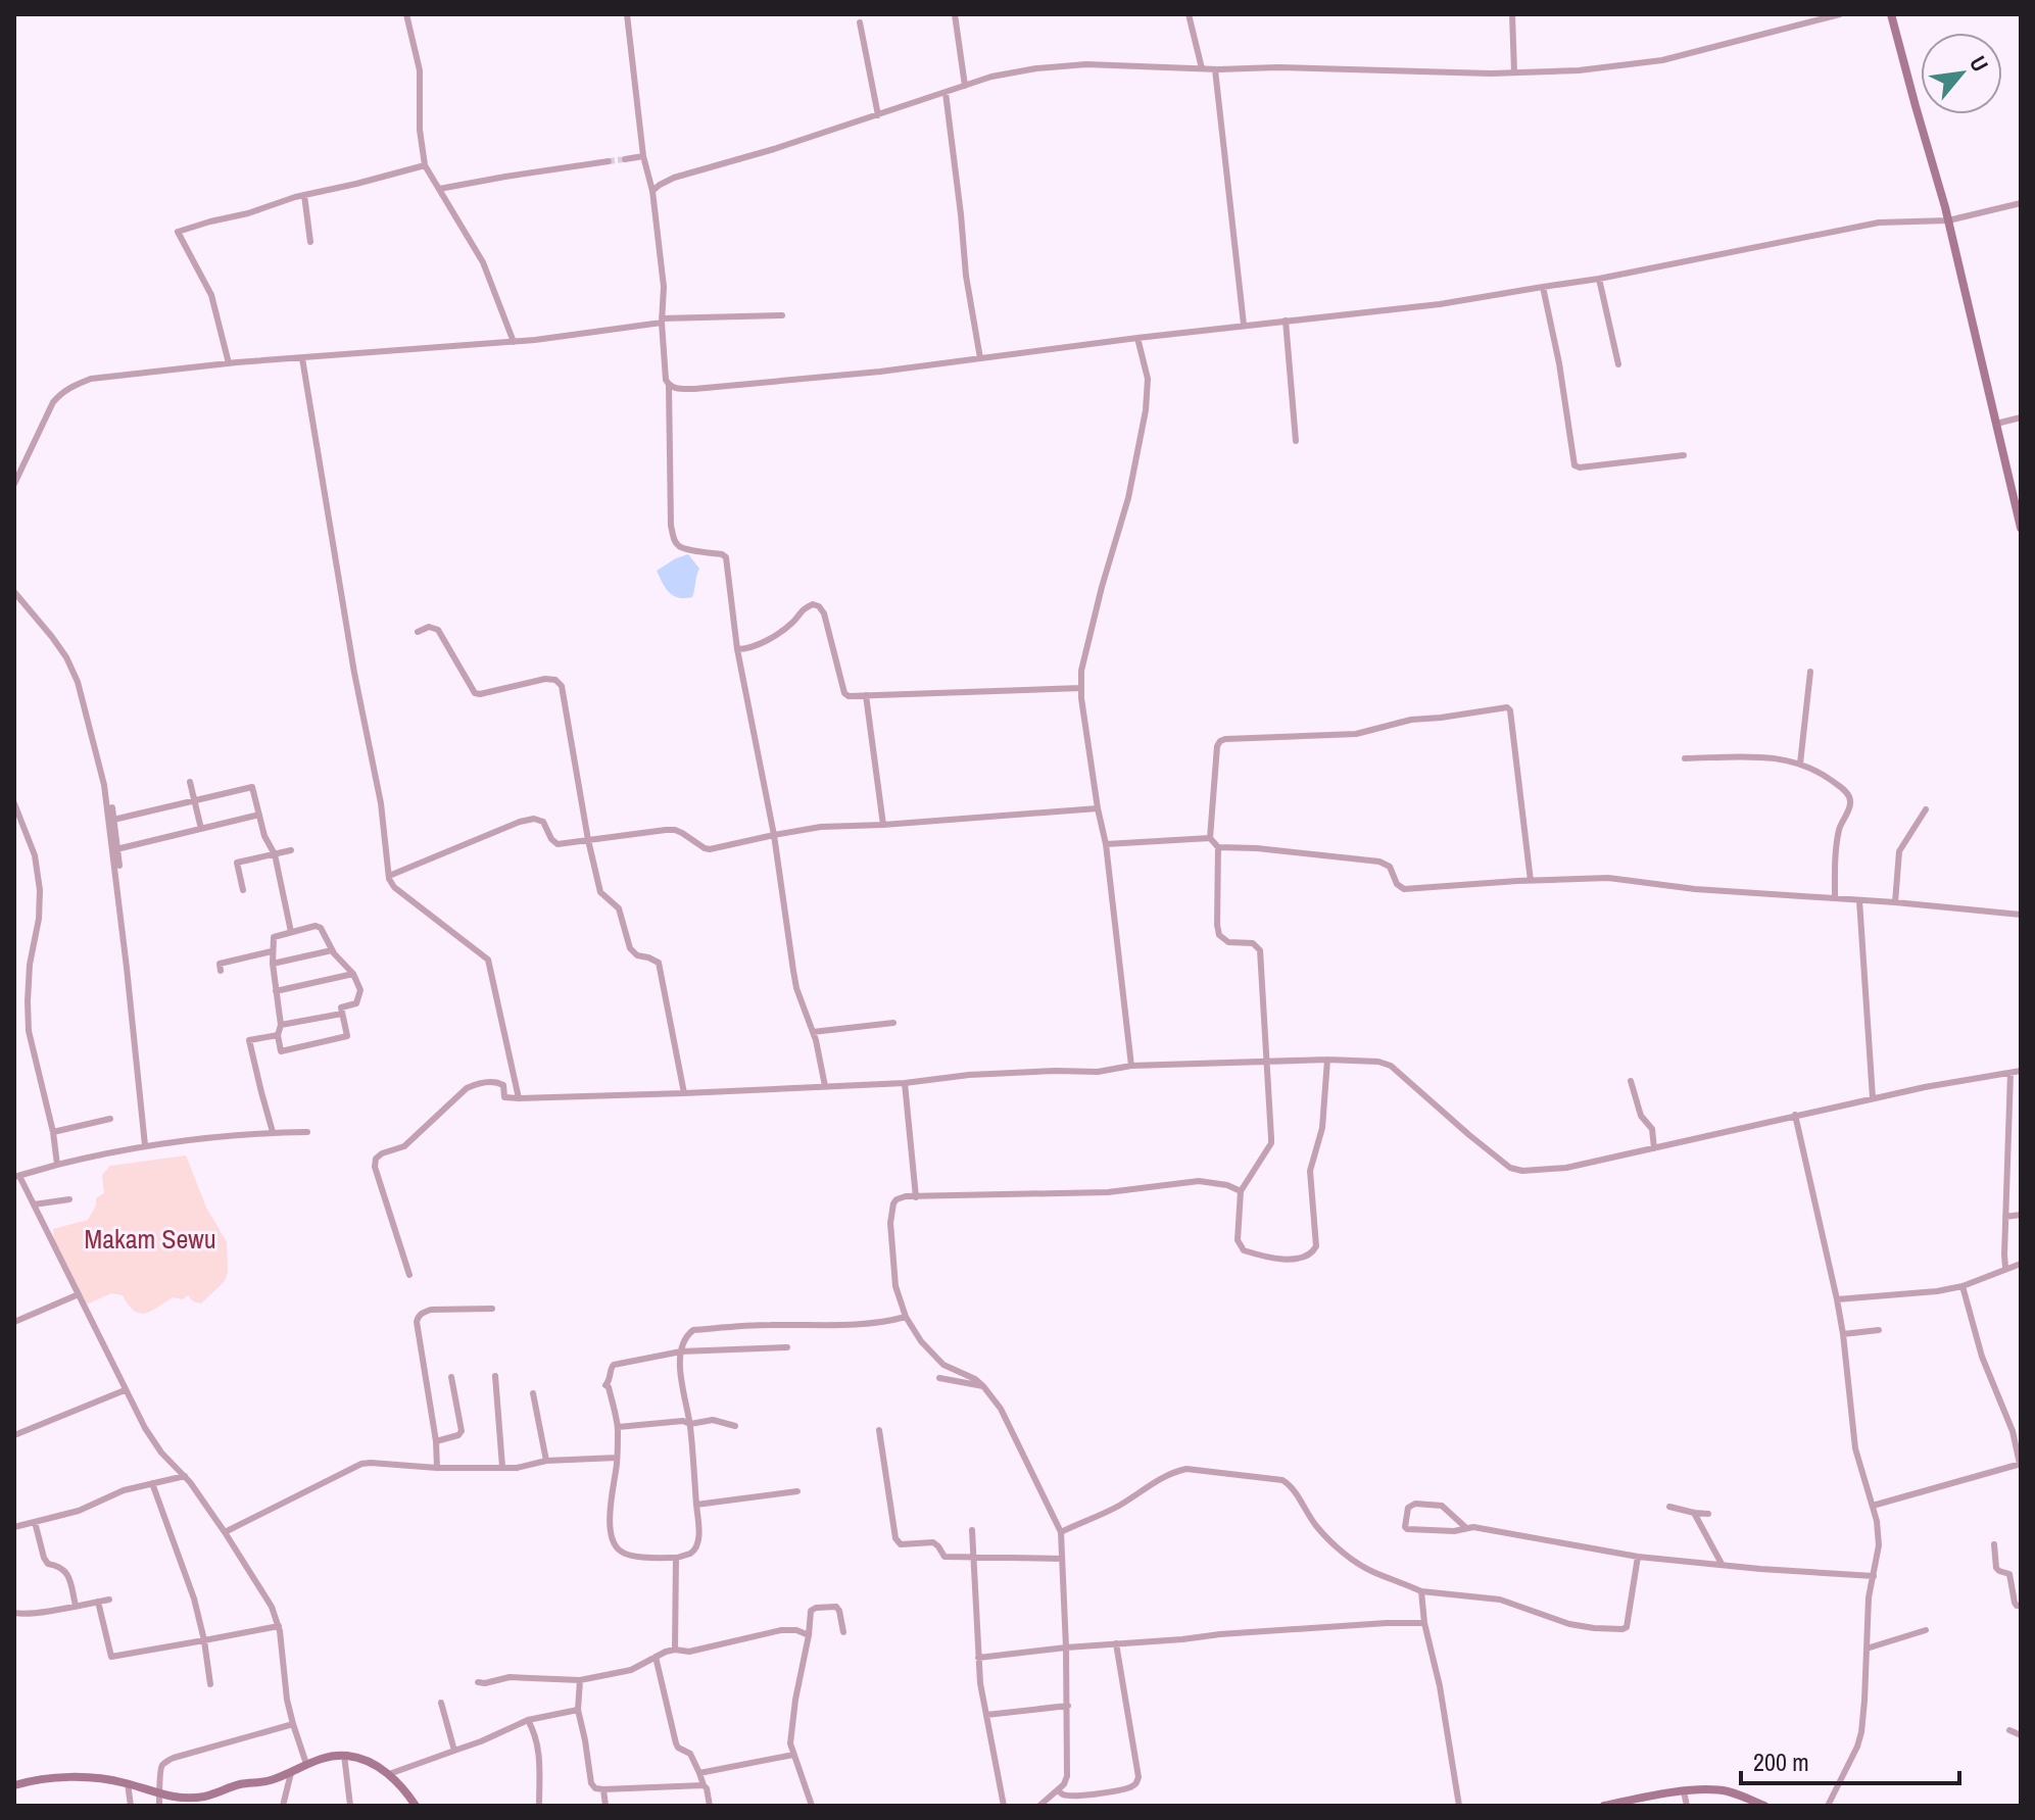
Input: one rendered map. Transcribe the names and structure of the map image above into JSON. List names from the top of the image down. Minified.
{"parks":["Makam Sewu"],"scale_bar":"200 m","north":"top right"}
